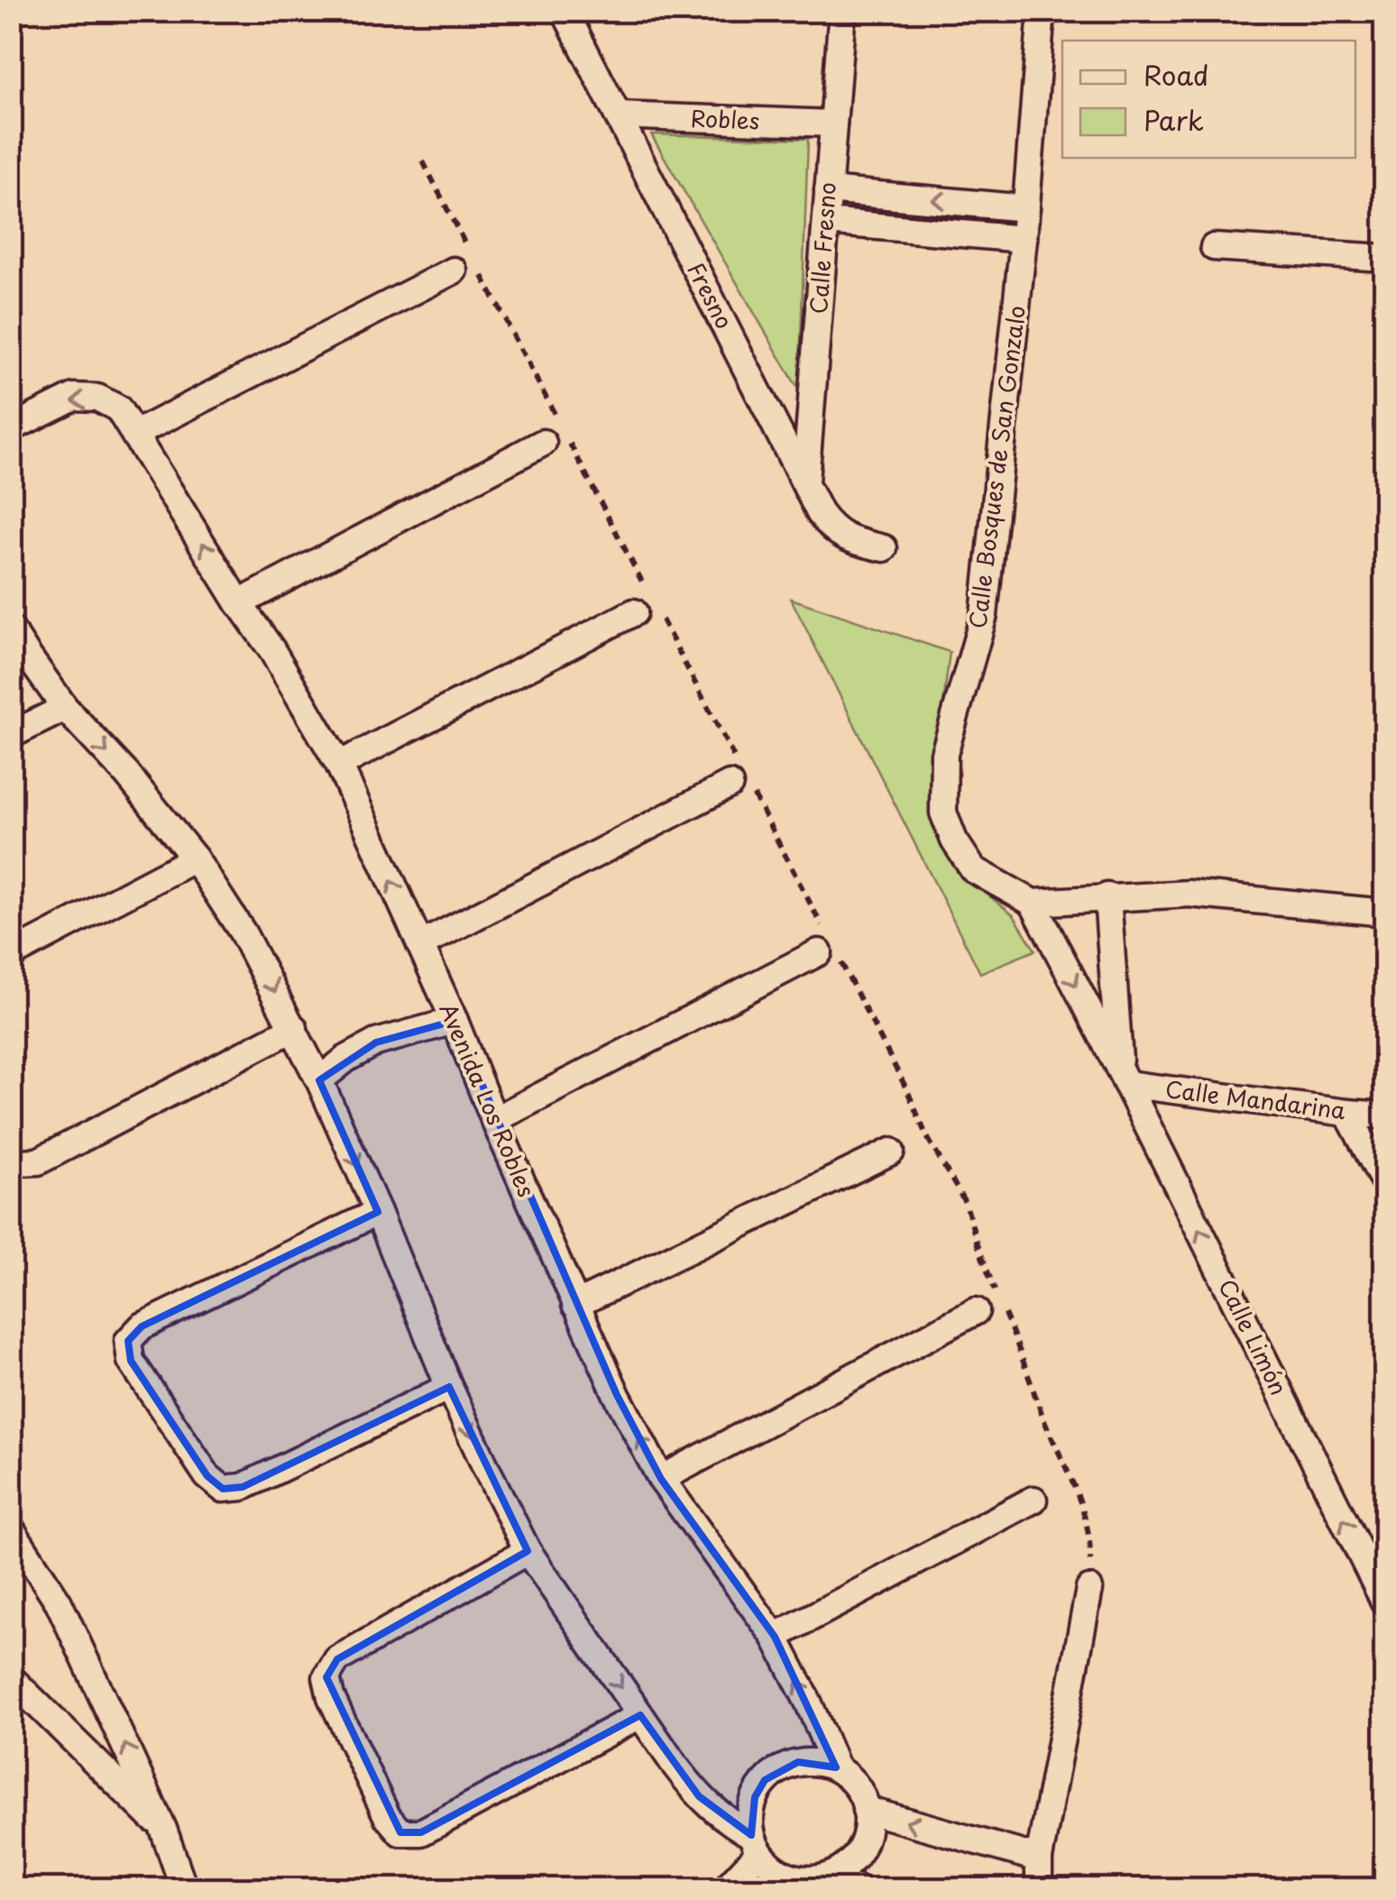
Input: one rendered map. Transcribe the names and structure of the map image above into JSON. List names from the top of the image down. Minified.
{"streets":{"street":["Robles","Calle Fresno","Fresno","Calle Bosques de San Gonzalo","Avenida Los Robles","Calle Mandarina","Calle Limón"]},"crossings":[["Robles","Calle Fresno"],["Robles","Fresno"],["Calle Fresno","Fresno"],["Calle Bosques de San Gonzalo","Calle Limón"],["Calle Mandarina","Calle Limón"]],"legend":["Road","Park"]}
